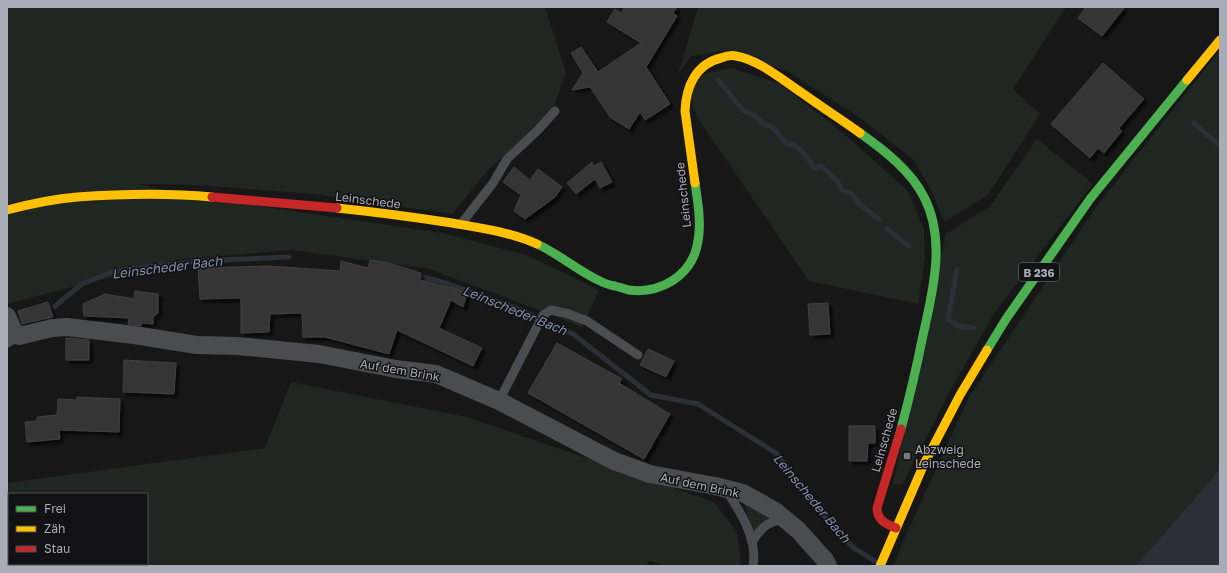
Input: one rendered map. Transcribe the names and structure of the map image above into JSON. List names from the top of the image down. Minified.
{"streets":{"main road":["Leinschede","B 236"],"street":["Auf dem Brink"]},"crossings":[["Leinschede","B 236"]],"water":["Leinscheder Bach"],"places":{"transit":["Abzweig Leinschede"]},"legend":["Frei","Zäh","Stau"]}
